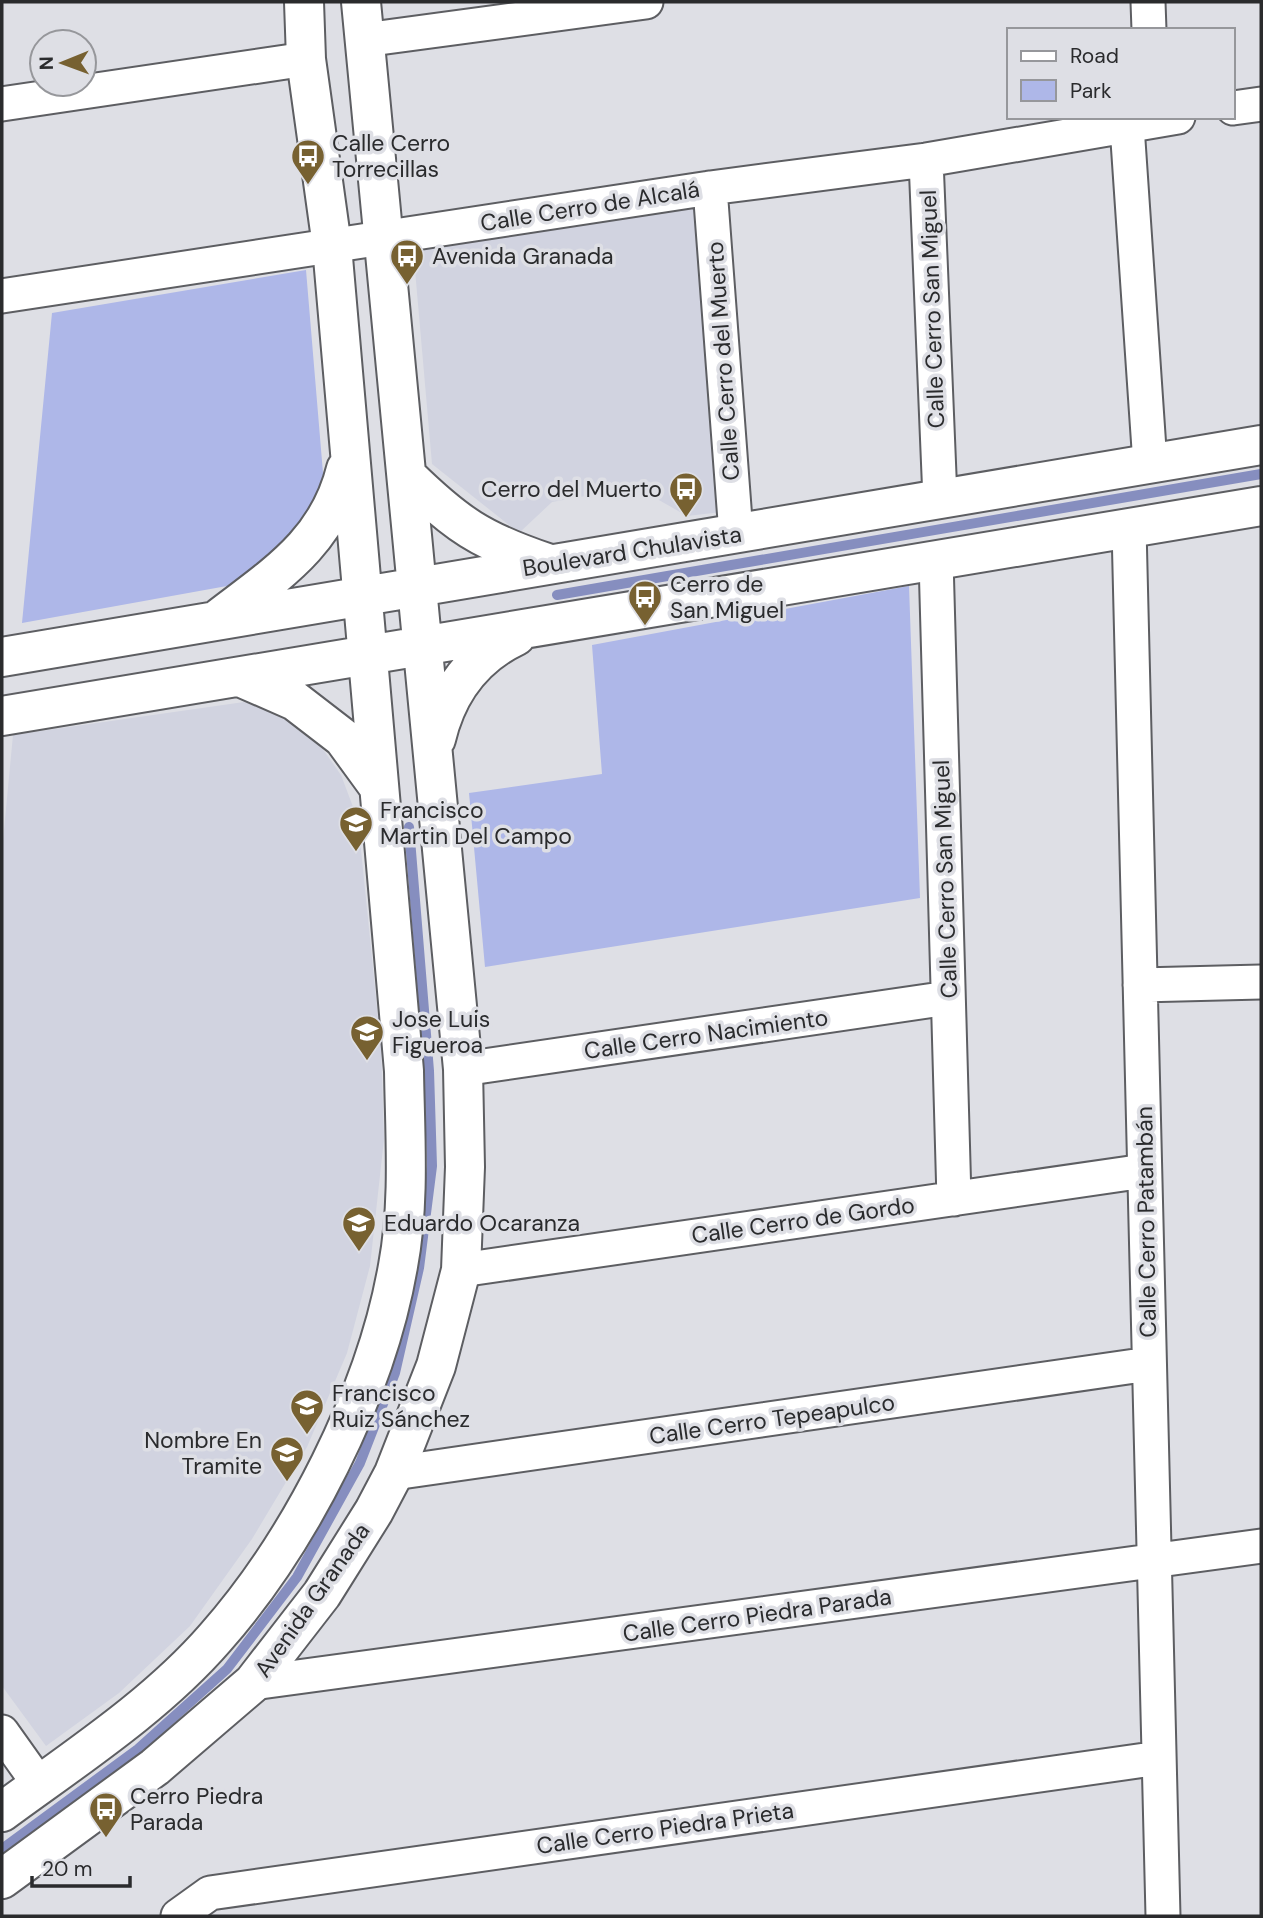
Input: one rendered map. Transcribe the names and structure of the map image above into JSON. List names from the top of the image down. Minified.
{"streets":{"main road":["Boulevard Chulavista","Avenida Granada"],"street":["Calle Cerro de Alcalá","Calle Cerro San Miguel","Calle Cerro del Muerto","Calle Cerro Nacimiento","Calle Cerro de Gordo","Calle Cerro Patambán","Calle Cerro Tepeapulco","Calle Cerro Piedra Parada","Calle Cerro Piedra Prieta"]},"crossings":[["Calle Cerro de Alcalá","Calle Cerro San Miguel"],["Calle Cerro de Alcalá","Calle Cerro del Muerto"],["Calle Cerro de Alcalá","Avenida Granada"],["Calle Cerro San Miguel","Boulevard Chulavista"],["Calle Cerro San Miguel","Calle Cerro Nacimiento"],["Calle Cerro San Miguel","Calle Cerro de Gordo"],["Calle Cerro del Muerto","Boulevard Chulavista"],["Boulevard Chulavista","Avenida Granada"],["Calle Cerro Nacimiento","Avenida Granada"],["Calle Cerro de Gordo","Calle Cerro Patambán"],["Calle Cerro de Gordo","Avenida Granada"],["Calle Cerro Patambán","Calle Cerro Tepeapulco"],["Calle Cerro Patambán","Calle Cerro Piedra Parada"],["Calle Cerro Patambán","Calle Cerro Piedra Prieta"],["Calle Cerro Tepeapulco","Avenida Granada"],["Avenida Granada","Calle Cerro Piedra Parada"]],"places":{"bus stop":["Calle Cerro Torrecillas","Avenida Granada","Cerro del Muerto","Cerro de San Miguel","Cerro Piedra Parada"],"school or university":["Francisco Martin Del Campo","Jose Luis Figueroa","Eduardo Ocaranza","Francisco Ruiz Sánchez","Nombre En Tramite"]},"legend":["Road","Park"],"scale_bar":"20 m","north":"left"}
